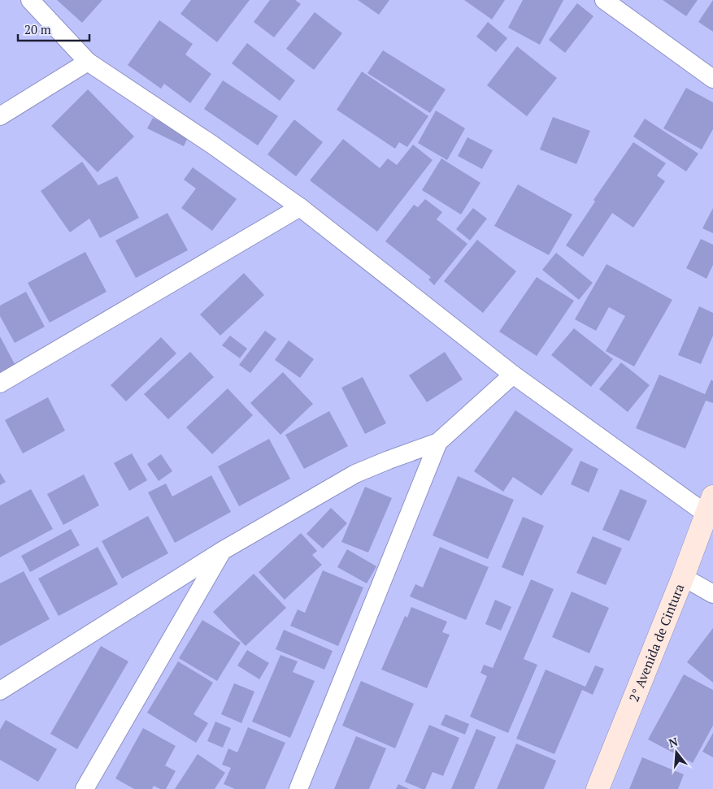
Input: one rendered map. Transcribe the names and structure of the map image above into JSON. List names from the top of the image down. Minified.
{"streets":{"street":["2° Avenida de Cintura"]},"scale_bar":"20 m","north":"top"}
